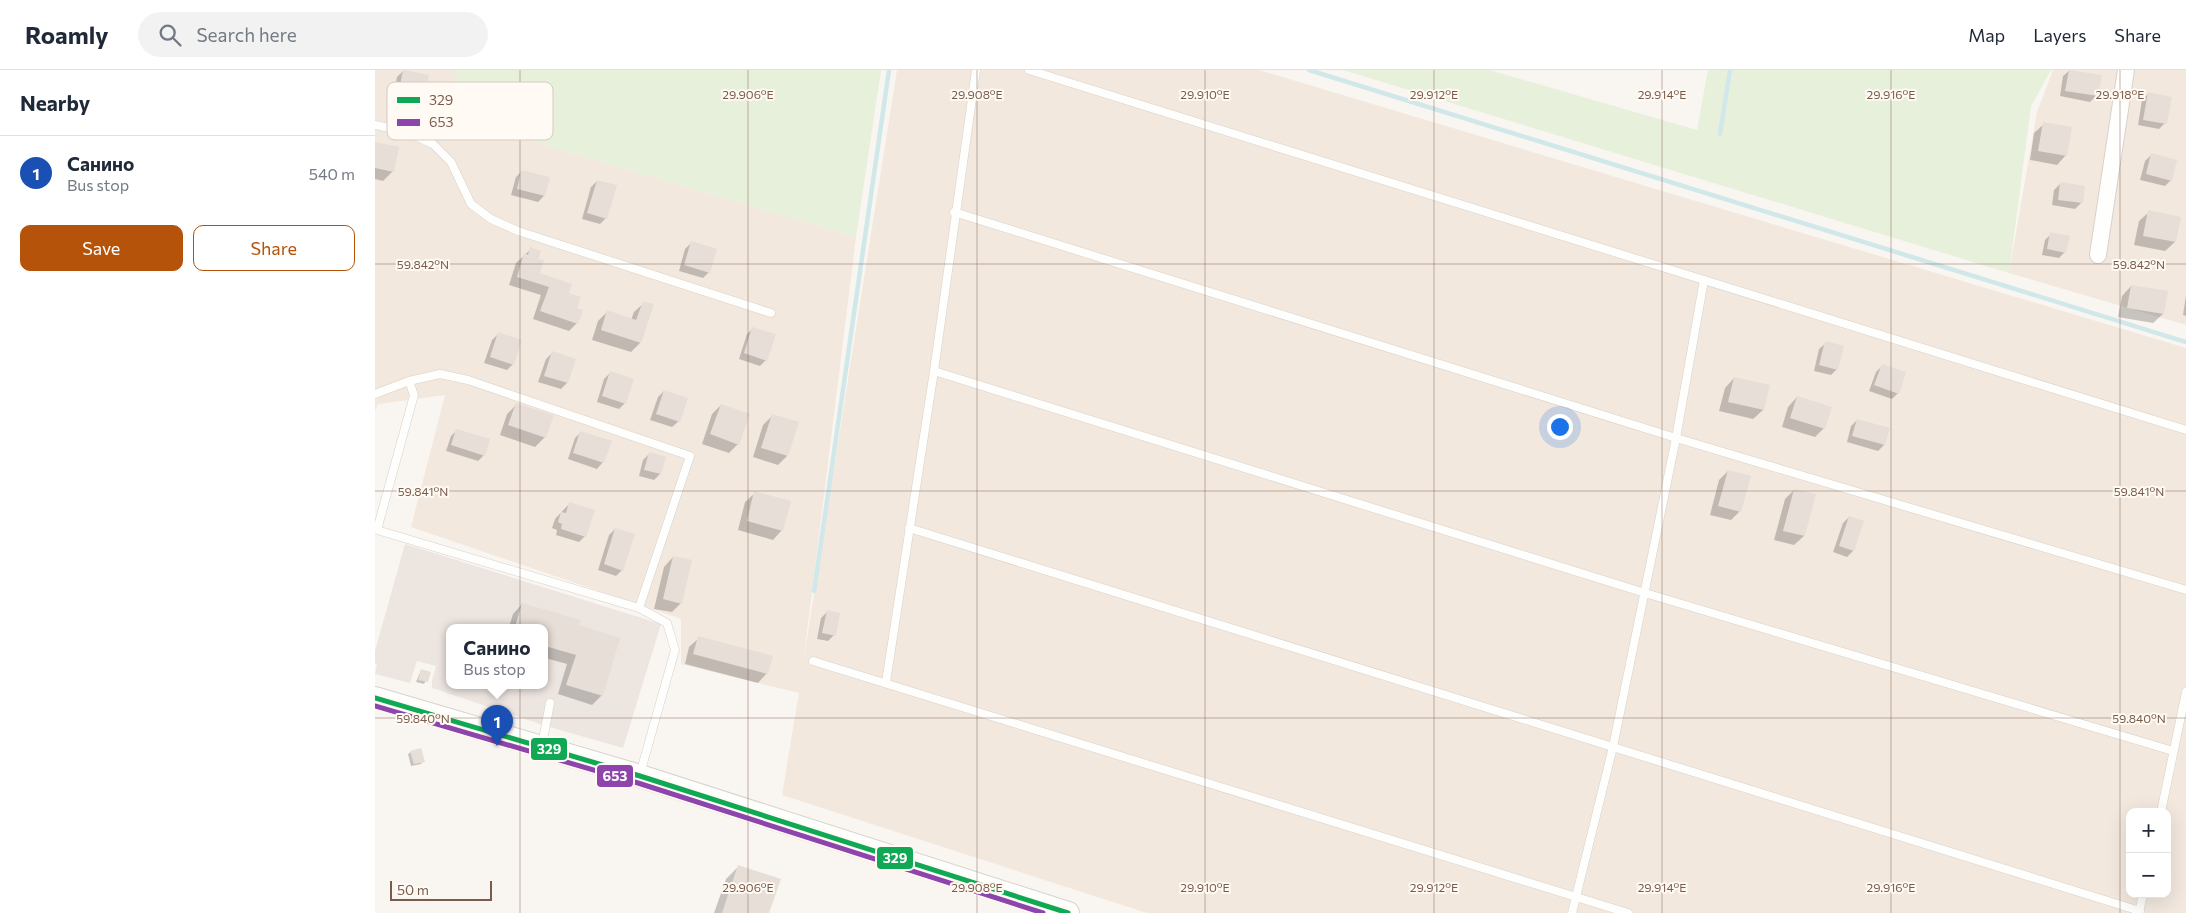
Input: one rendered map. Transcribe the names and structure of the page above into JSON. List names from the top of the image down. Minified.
{"lines":["transit line 329","transit line 653"],"legend":["329","653"],"scale_bar":"50 m","page":{"header":"Roamly","search":"Search here","nav":["Map","Layers","Share"],"heading":"Nearby","list":[{"mark":"1","name":"Санино","note":"Bus stop","value":"540 m"}],"buttons":["Save","Share"],"popup":["Санино","Bus stop"],"pins":"1","map_buttons":["+","−"],"scale":"50 m"},"coordinates":["29.906°E","29.908°E","29.910°E","29.912°E","29.914°E","29.916°E","29.918°E","59.842°N","59.841°N","59.840°N"]}
